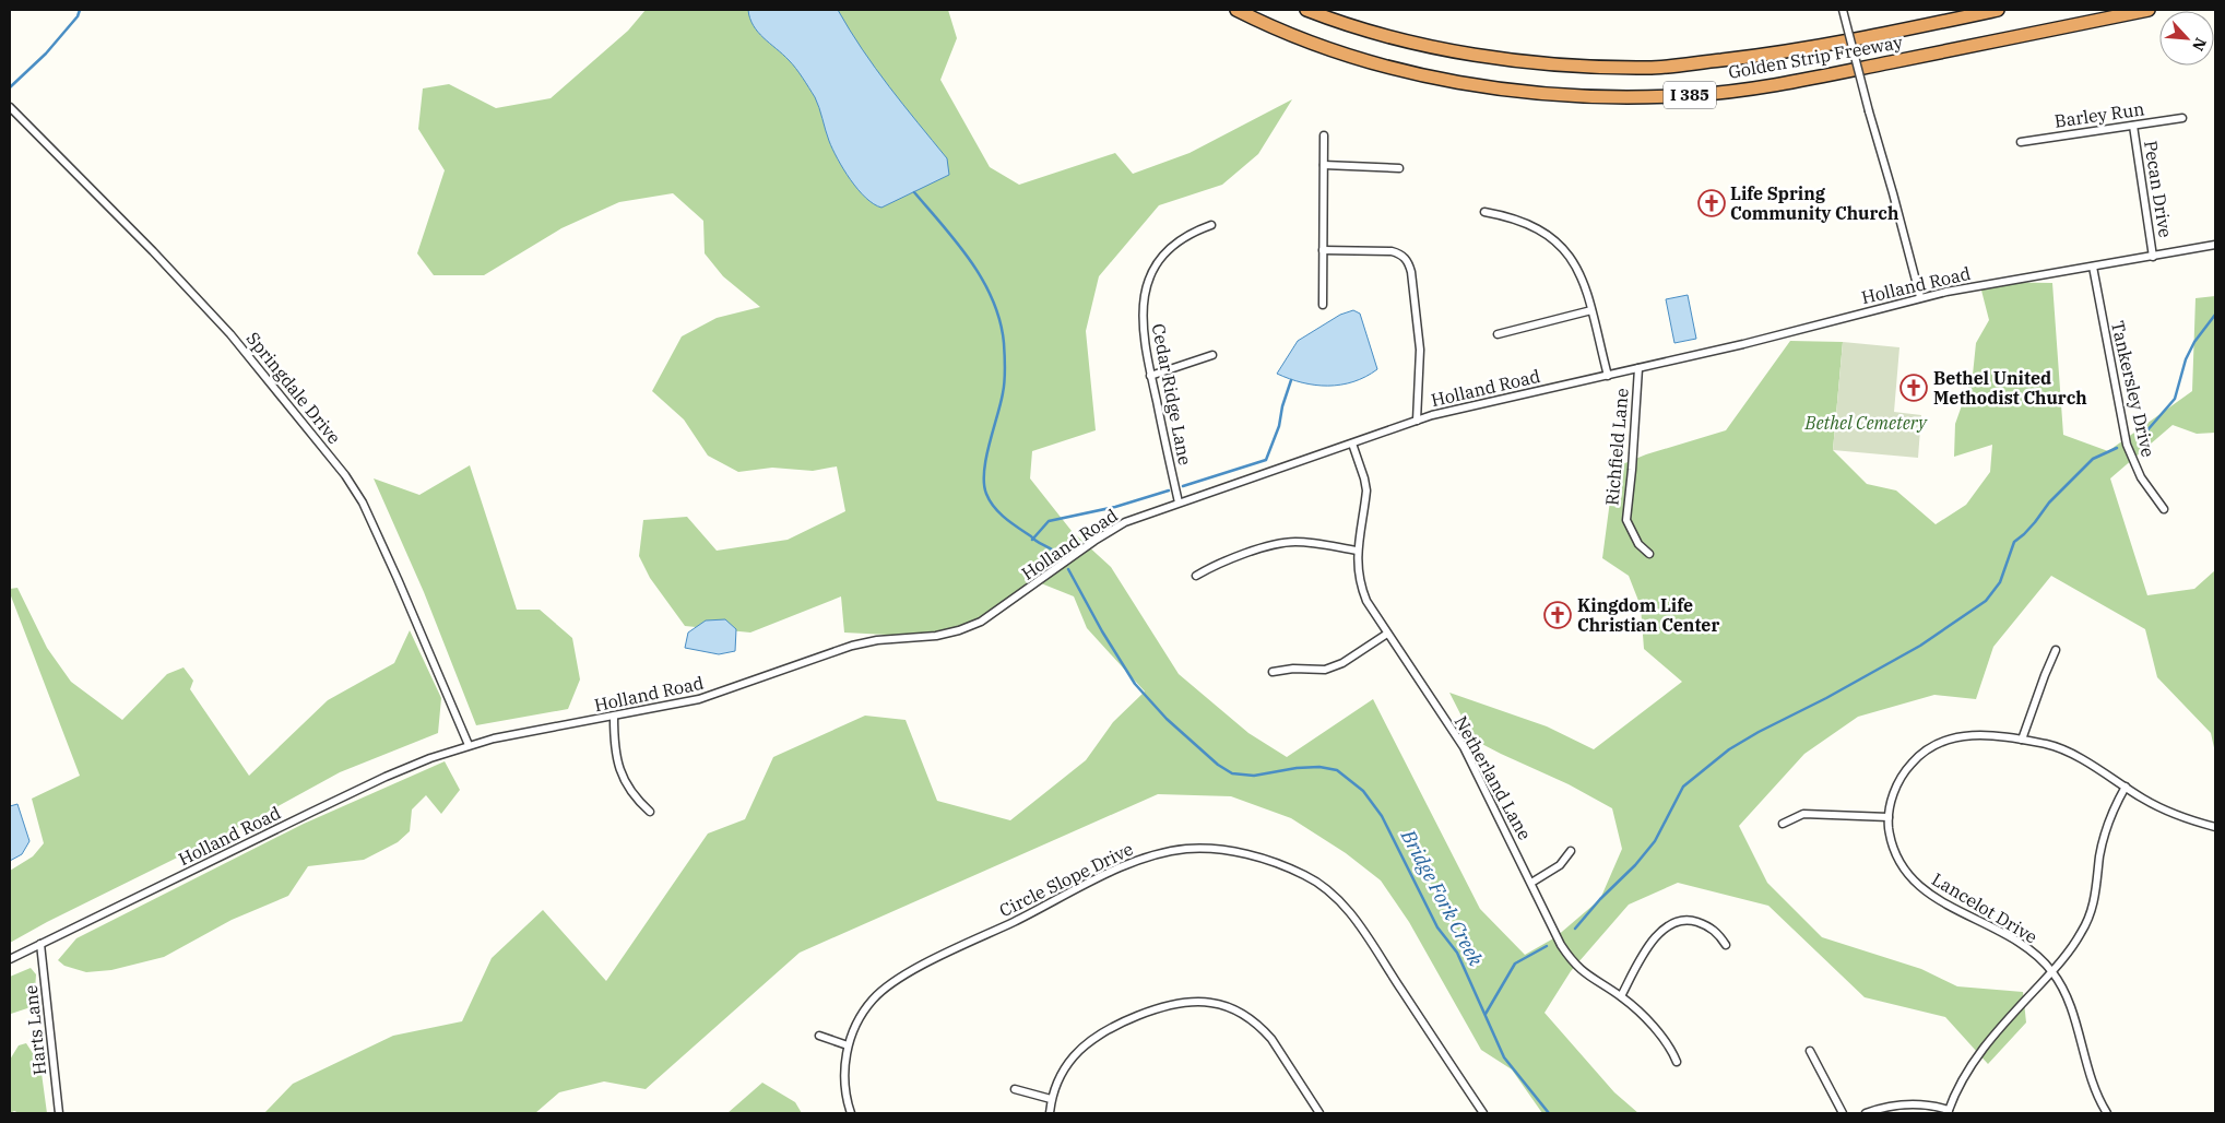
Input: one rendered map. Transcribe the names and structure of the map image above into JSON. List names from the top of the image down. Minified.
{"streets":{"highway":["Golden Strip Freeway","I 385"],"street":["Barley Run","Pecan Drive","Holland Road","Springdale Drive","Tankersley Drive","Cedar Ridge Lane","Richfield Lane","Netherland Lane","Circle Slope Drive","Lancelot Drive","Harts Lane"]},"crossings":[["Barley Run","Pecan Drive"],["Pecan Drive","Holland Road"],["Holland Road","Springdale Drive"],["Holland Road","Tankersley Drive"],["Holland Road","Cedar Ridge Lane"],["Holland Road","Richfield Lane"],["Holland Road","Netherland Lane"],["Holland Road","Harts Lane"]],"water":["Bridge Fork Creek"],"parks":["Bethel Cemetery"],"places":{"church":["Life Spring Community Church","Bethel United Methodist Church","Kingdom Life Christian Center"]},"north":"bottom right"}
